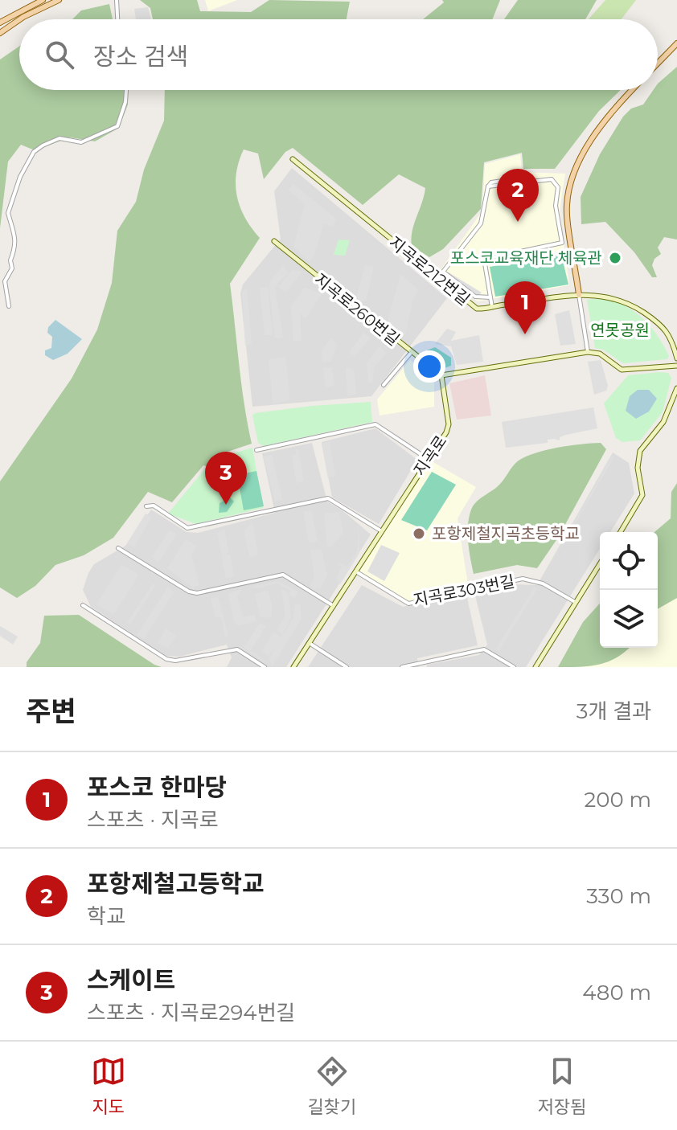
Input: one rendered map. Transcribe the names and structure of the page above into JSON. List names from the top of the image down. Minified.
{"streets":{"main road":["지곡로212번길","지곡로260번길","지곡로"],"street":["지곡로303번길"]},"crossings":[["지곡로260번길","지곡로"],["지곡로","지곡로303번길"]],"parks":["연못공원"],"places":["포스코교육재단 체육관","포항제철지곡초등학교"],"page":{"search":"장소 검색","pins":["2","1","3"],"heading":["주변","3개 결과"],"list":[{"mark":"1","name":"포스코 한마당","note":"스포츠 · 지곡로","value":"200 m"},{"mark":"2","name":"포항제철고등학교","note":"학교","value":"330 m"},{"mark":"3","name":"스케이트","note":"스포츠 · 지곡로294번길","value":"480 m"}],"nav":["지도","길찾기","저장됨"]}}
